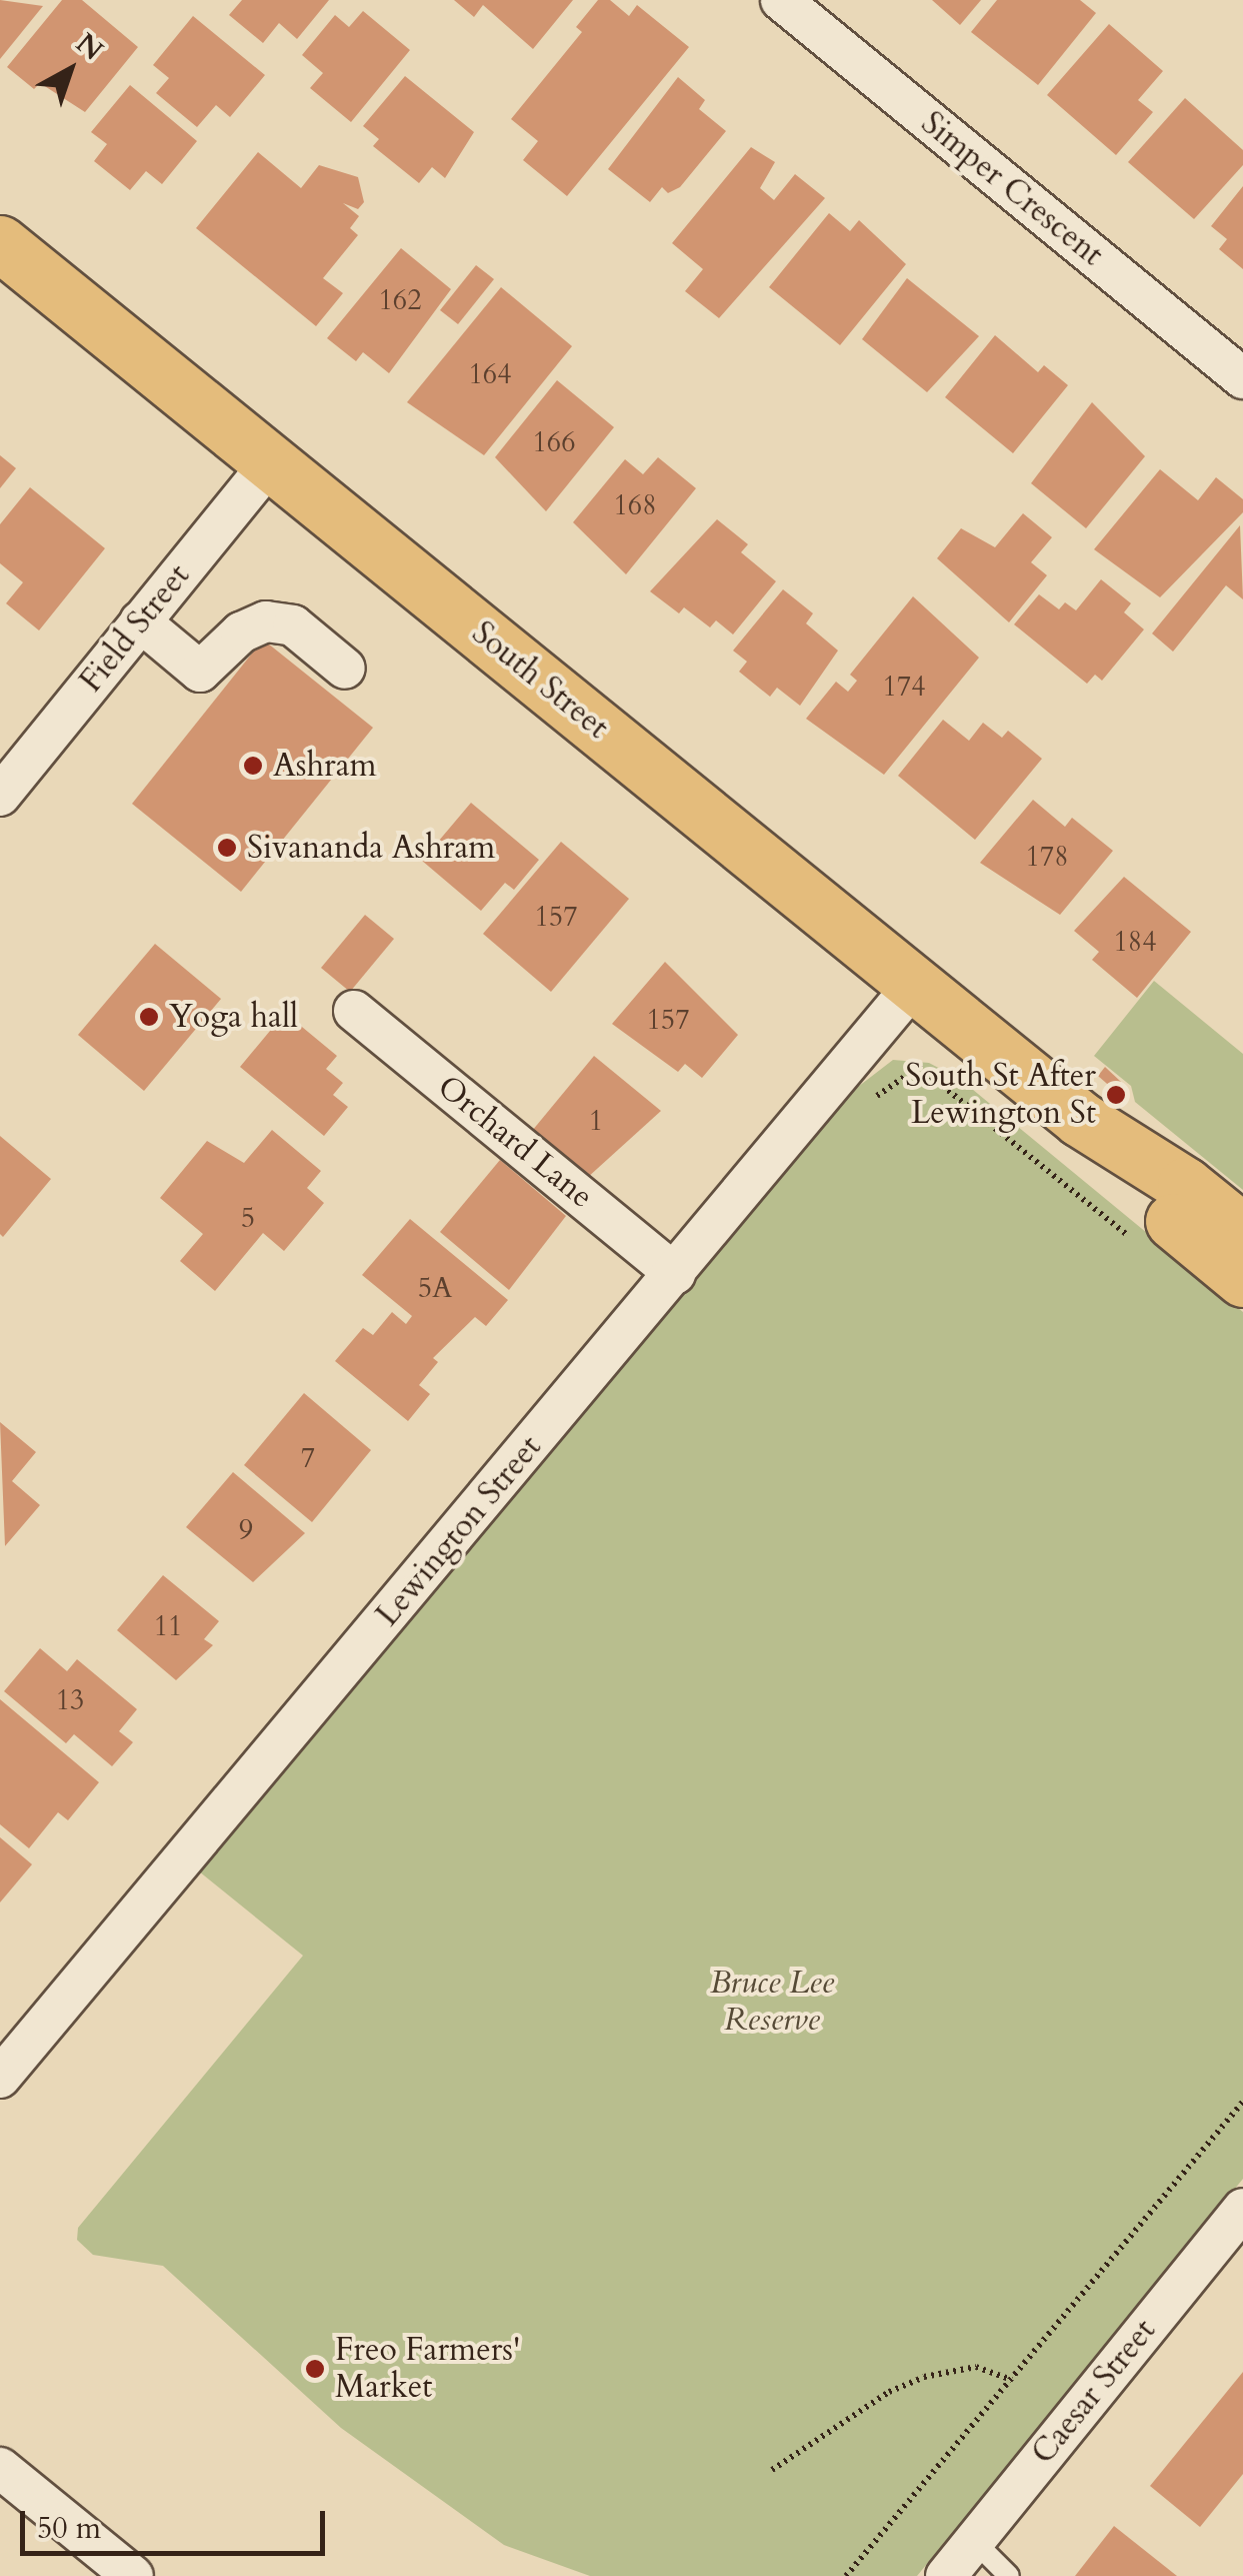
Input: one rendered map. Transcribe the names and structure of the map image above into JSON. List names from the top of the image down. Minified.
{"streets":{"main road":["South Street"],"street":["Simper Crescent","Field Street","Orchard Lane","Lewington Street","Caesar Street"]},"crossings":[["Field Street","South Street"],["South Street","Lewington Street"],["Orchard Lane","Lewington Street"]],"parks":["Bruce Lee Reserve"],"places":["Ashram","Sivananda Ashram","Yoga hall","South St After Lewington St","Freo Farmers' Market"],"house_numbers":["162","164","166","168","174","178","157","184","157","1","5","5A","7","9","11","13"],"scale_bar":"50 m","north":"top right"}
